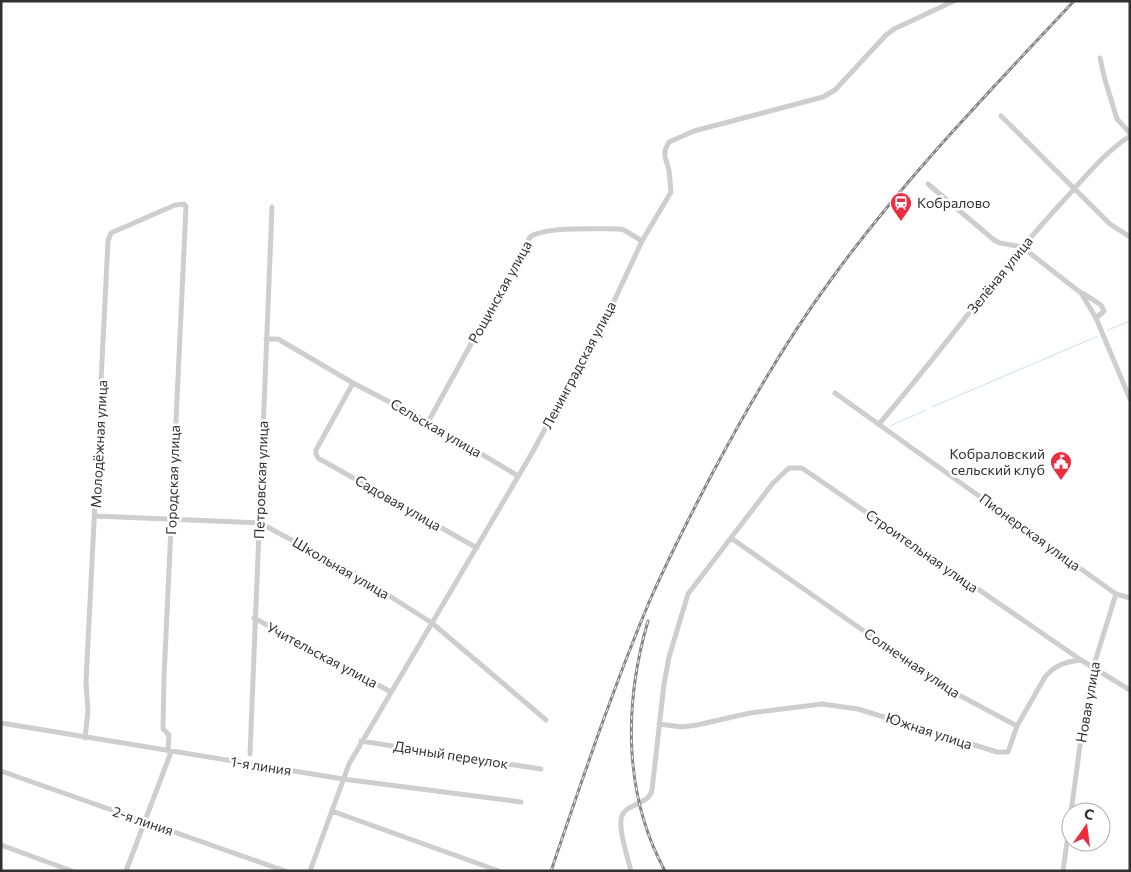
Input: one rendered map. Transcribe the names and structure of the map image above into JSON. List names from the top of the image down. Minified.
{"streets":{"street":["Зелёная улица","Рощинская улица","Ленинградская улица","Сельская улица","Молодёжная улица","Городская улица","Петровская улица","Садовая улица","Пионерская улица","Строительная улица","Школьная улица","Учительская улица","Солнечная улица","Новая улица","Южная улица","Дачный переулок","1-я линия","2-я линия"]},"crossings":[["Зелёная улица","Пионерская улица"],["Рощинская улица","Ленинградская улица"],["Рощинская улица","Сельская улица"],["Ленинградская улица","Сельская улица"],["Ленинградская улица","Садовая улица"],["Ленинградская улица","Школьная улица"],["Ленинградская улица","Учительская улица"],["Ленинградская улица","Дачный переулок"],["Ленинградская улица","1-я линия"],["Сельская улица","Петровская улица"],["Сельская улица","Садовая улица"],["Молодёжная улица","Городская улица"],["Молодёжная улица","Школьная улица"],["Молодёжная улица","1-я линия"],["Городская улица","Школьная улица"],["Городская улица","1-я линия"],["Петровская улица","Школьная улица"],["Петровская улица","Учительская улица"],["Пионерская улица","Новая улица"],["Строительная улица","Солнечная улица"],["Строительная улица","Новая улица"],["Солнечная улица","Южная улица"]],"places":{"station":["Кобралово"],"public building":["Кобраловский сельский клуб"]},"north":"top"}
